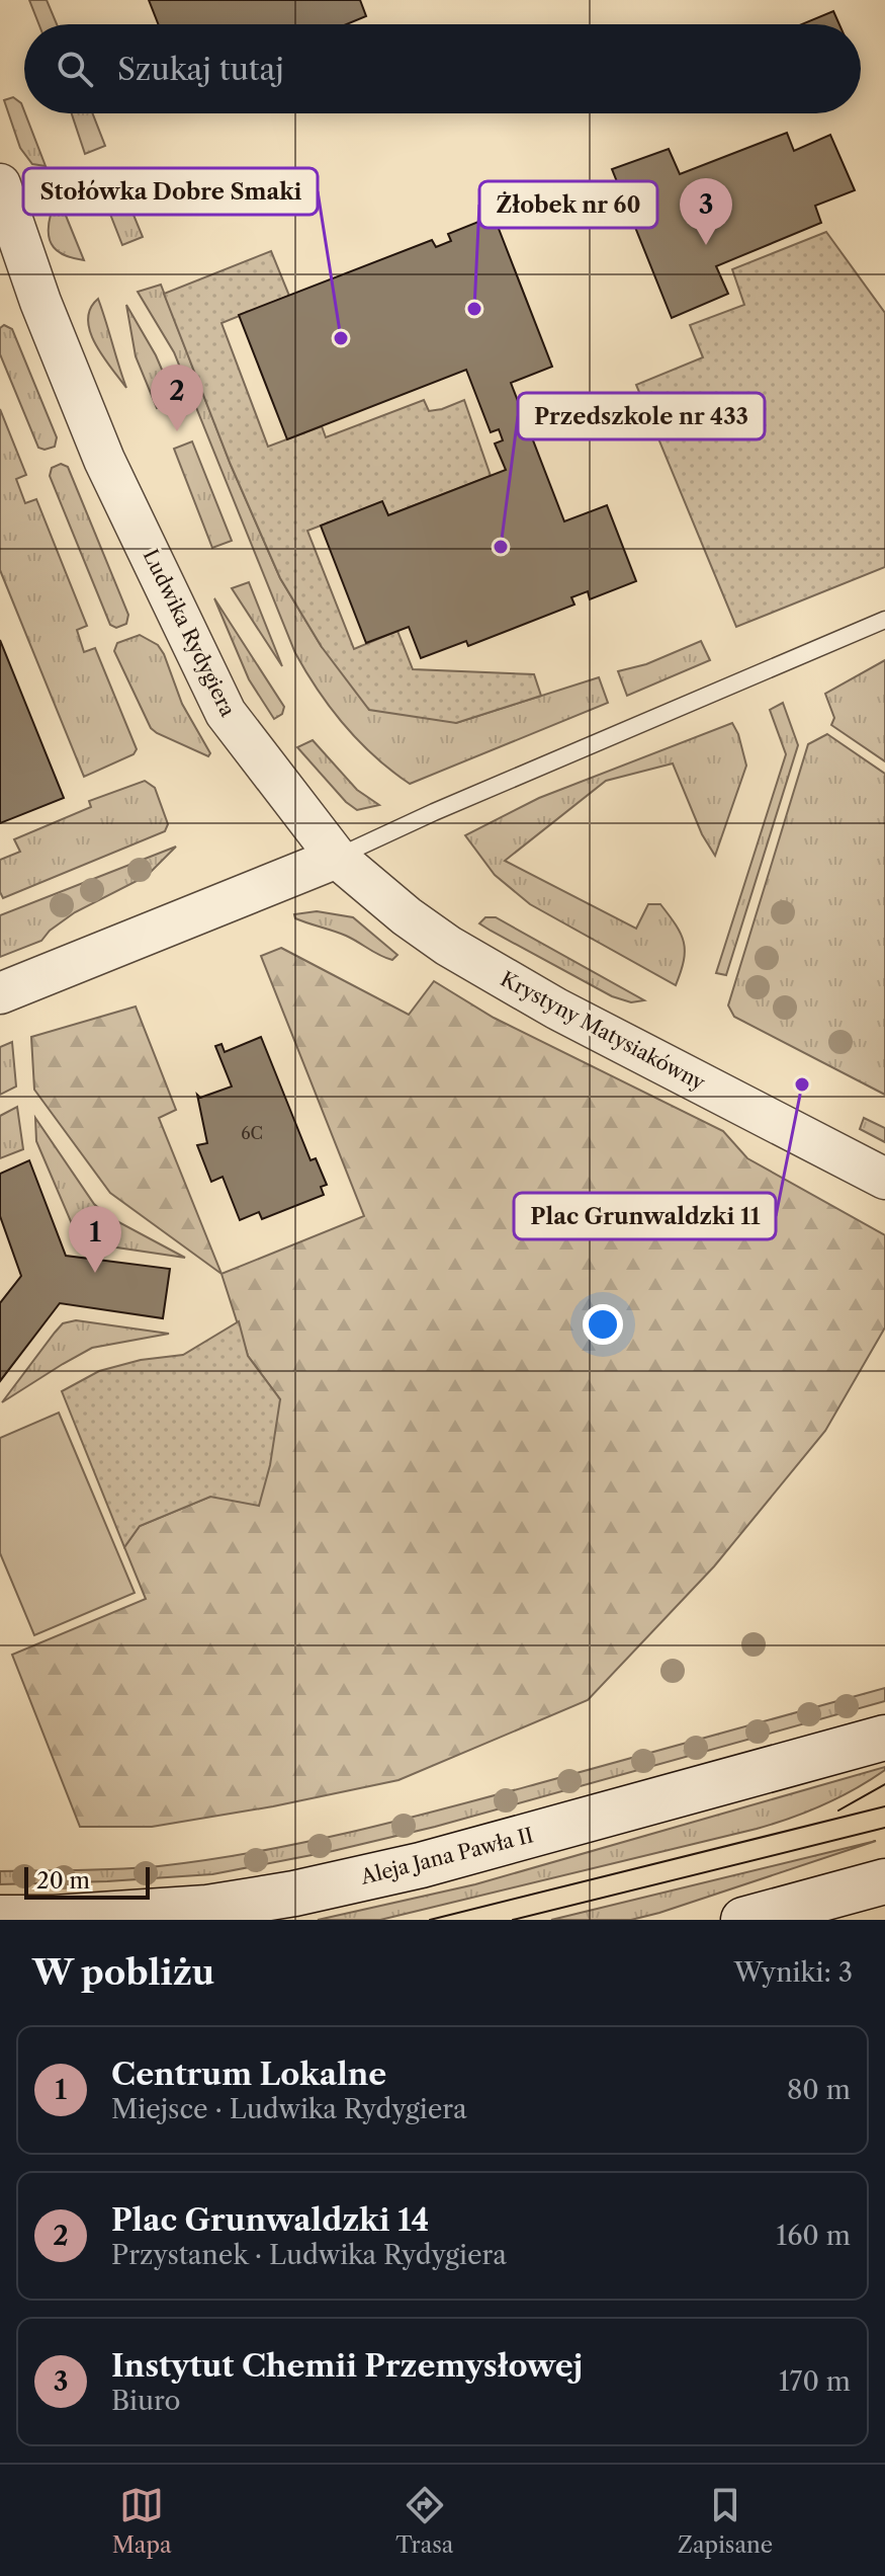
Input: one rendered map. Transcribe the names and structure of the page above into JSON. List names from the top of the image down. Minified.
{"streets":{"main road":["Aleja Jana Pawła II"],"street":["Ludwika Rydygiera","Krystyny Matysiakówny"]},"crossings":[["Ludwika Rydygiera","Krystyny Matysiakówny"]],"places":["Żłobek nr 60","Stołówka Dobre Smaki","Przedszkole nr 433","Plac Grunwaldzki 11"],"house_numbers":["6C"],"scale_bar":"20 m","page":{"search":"Szukaj tutaj","pins":["3","2","1"],"scale":"20 m","heading":["W pobliżu","Wyniki: 3"],"list":[{"mark":"1","name":"Centrum Lokalne","note":"Miejsce · Ludwika Rydygiera","value":"80 m"},{"mark":"2","name":"Plac Grunwaldzki 14","note":"Przystanek · Ludwika Rydygiera","value":"160 m"},{"mark":"3","name":"Instytut Chemii Przemysłowej","note":"Biuro","value":"170 m"}],"nav":["Mapa","Trasa","Zapisane"]}}
